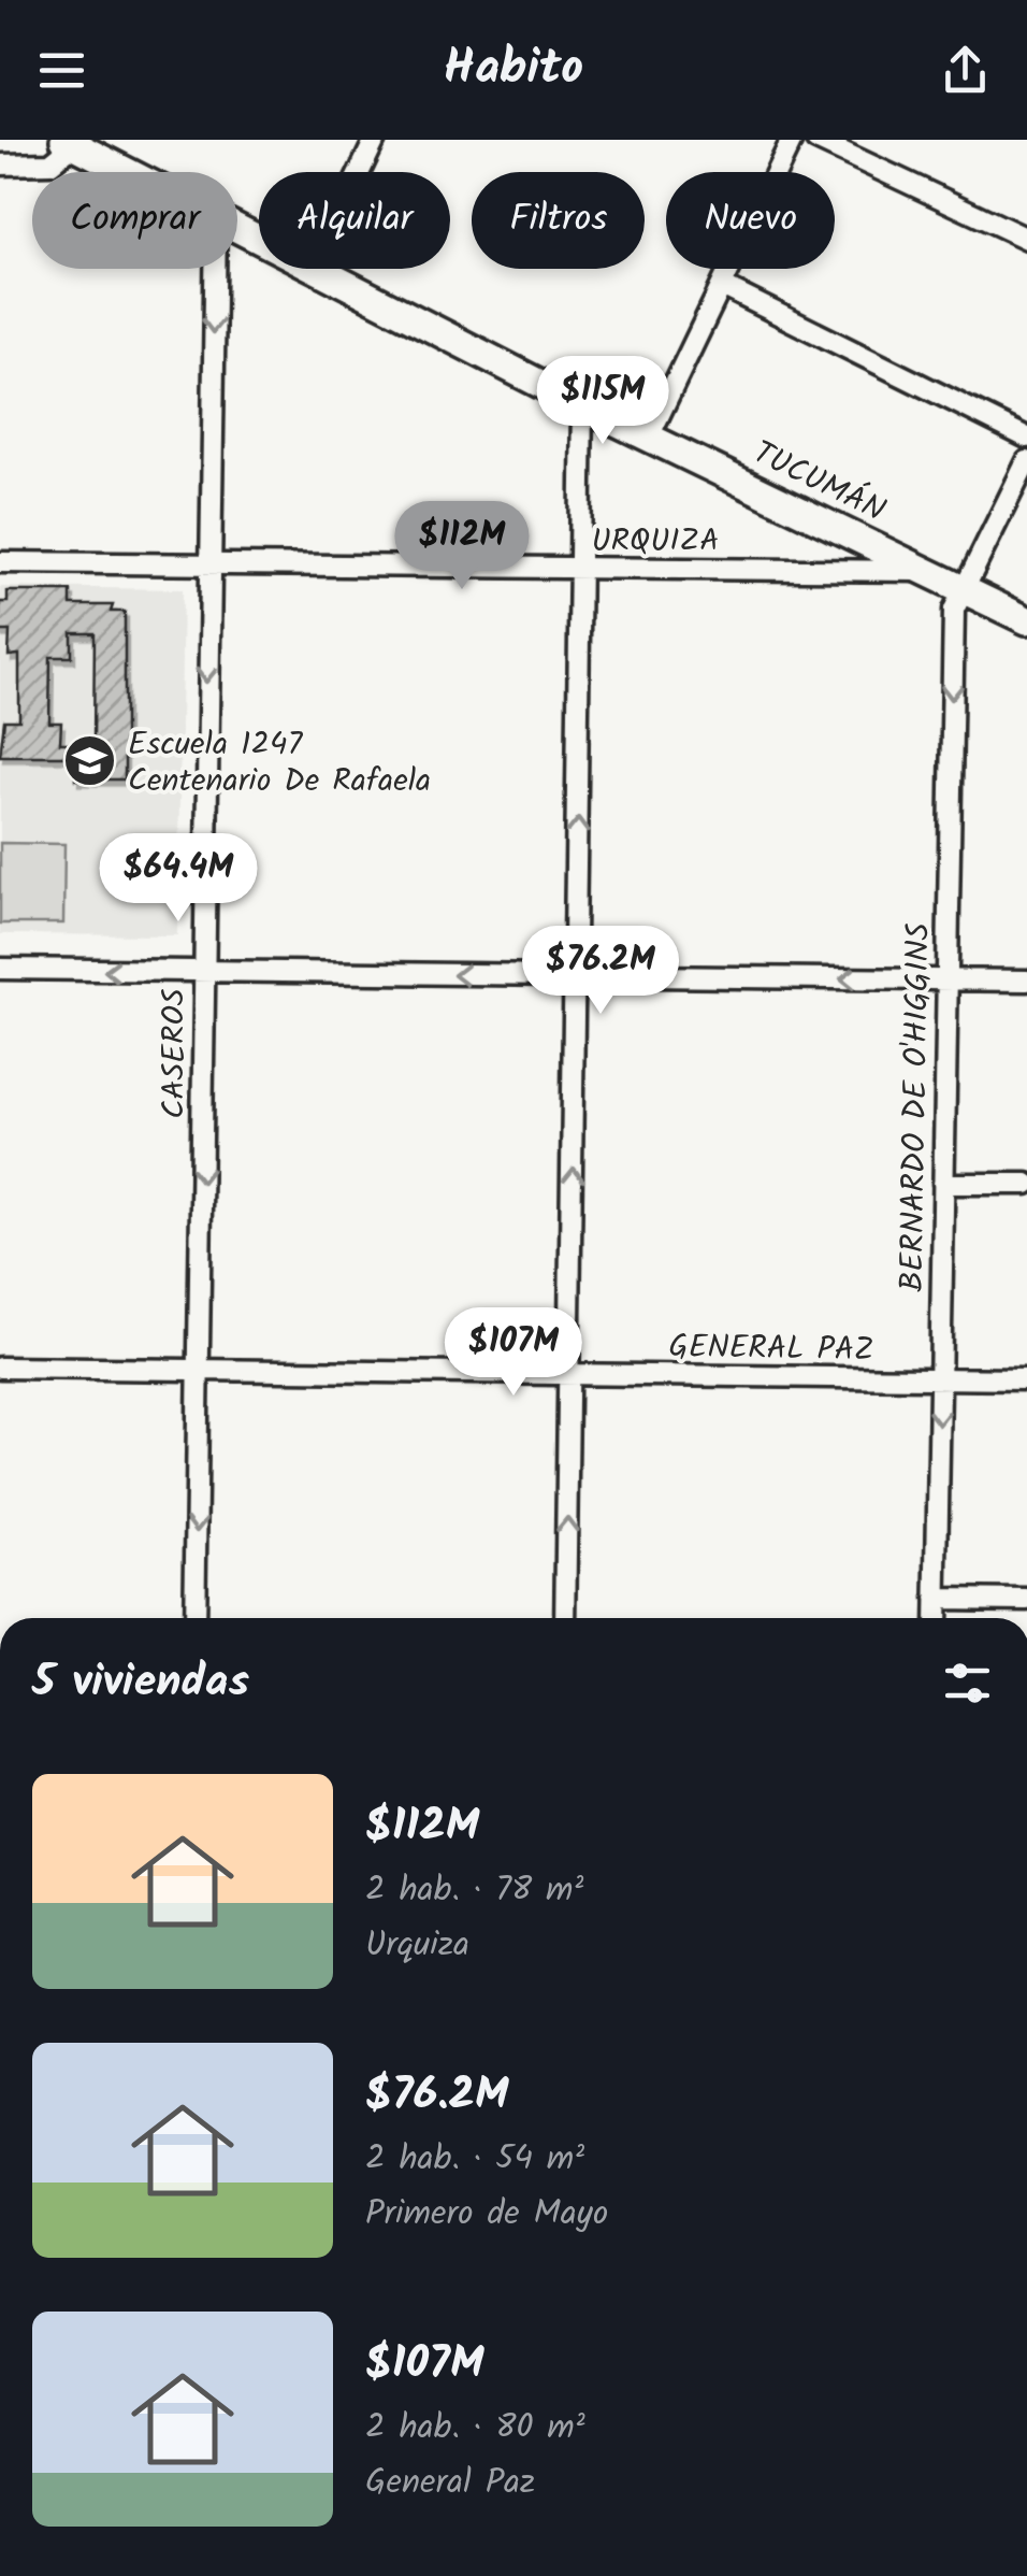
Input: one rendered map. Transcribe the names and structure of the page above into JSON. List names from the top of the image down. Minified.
{"streets":{"street":["TUCUMÁN","URQUIZA","CASEROS","BERNARDO DE O'HIGGINS","GENERAL PAZ"]},"crossings":[["TUCUMÁN","URQUIZA"],["TUCUMÁN","BERNARDO DE O'HIGGINS"],["URQUIZA","CASEROS"],["CASEROS","GENERAL PAZ"],["BERNARDO DE O'HIGGINS","GENERAL PAZ"]],"one_way":["CASEROS","BERNARDO DE O'HIGGINS"],"places":{"school or university":["Escuela 1247 Centenario De Rafaela"]},"page":{"header":"Habito","chip":["Comprar","Alquilar","Filtros","Nuevo"],"price":["$115M","$112M","$64.4M","$76.2M","$107M"],"heading":"5 viviendas","list":[{"name":"$112M","note":"2 hab. · 78 m² · Urquiza"},{"name":"$76.2M","note":"2 hab. · 54 m² · Primero de Mayo"},{"name":"$107M","note":"2 hab. · 80 m² · General Paz"}]}}
